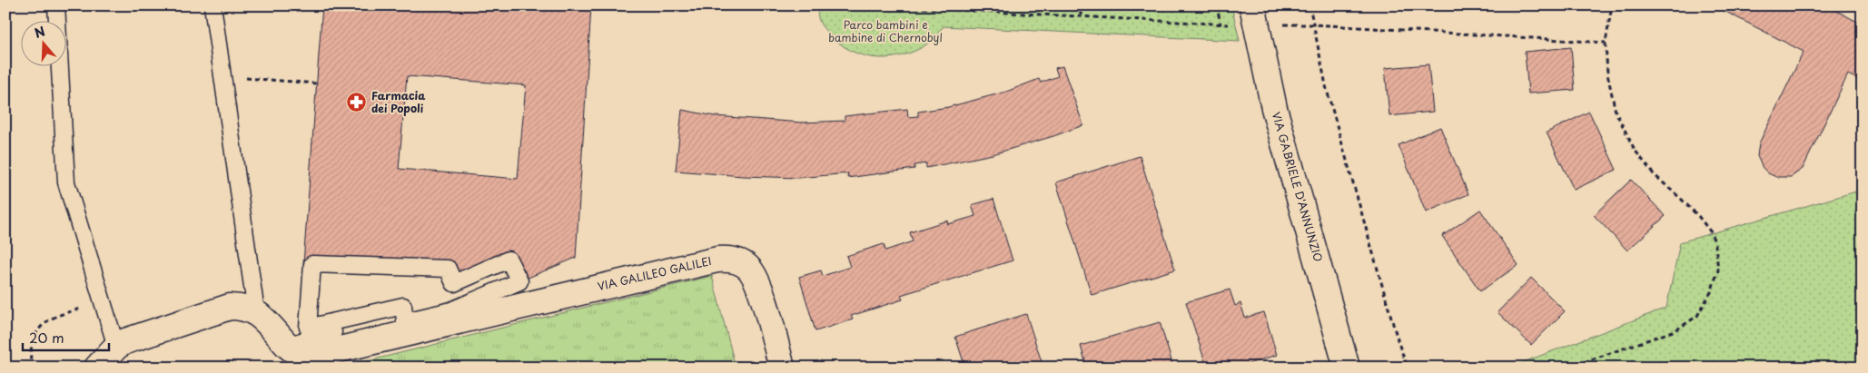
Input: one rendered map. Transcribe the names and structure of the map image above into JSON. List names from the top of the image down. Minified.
{"streets":{"street":["VIA GABRIELE D'ANNUNZIO","VIA GALILEO GALILEI"]},"parks":["Parco bambini e bambine di Chernobyl"],"places":{"pharmacy":["Farmacia dei Popoli"]},"scale_bar":"20 m","north":"top"}
